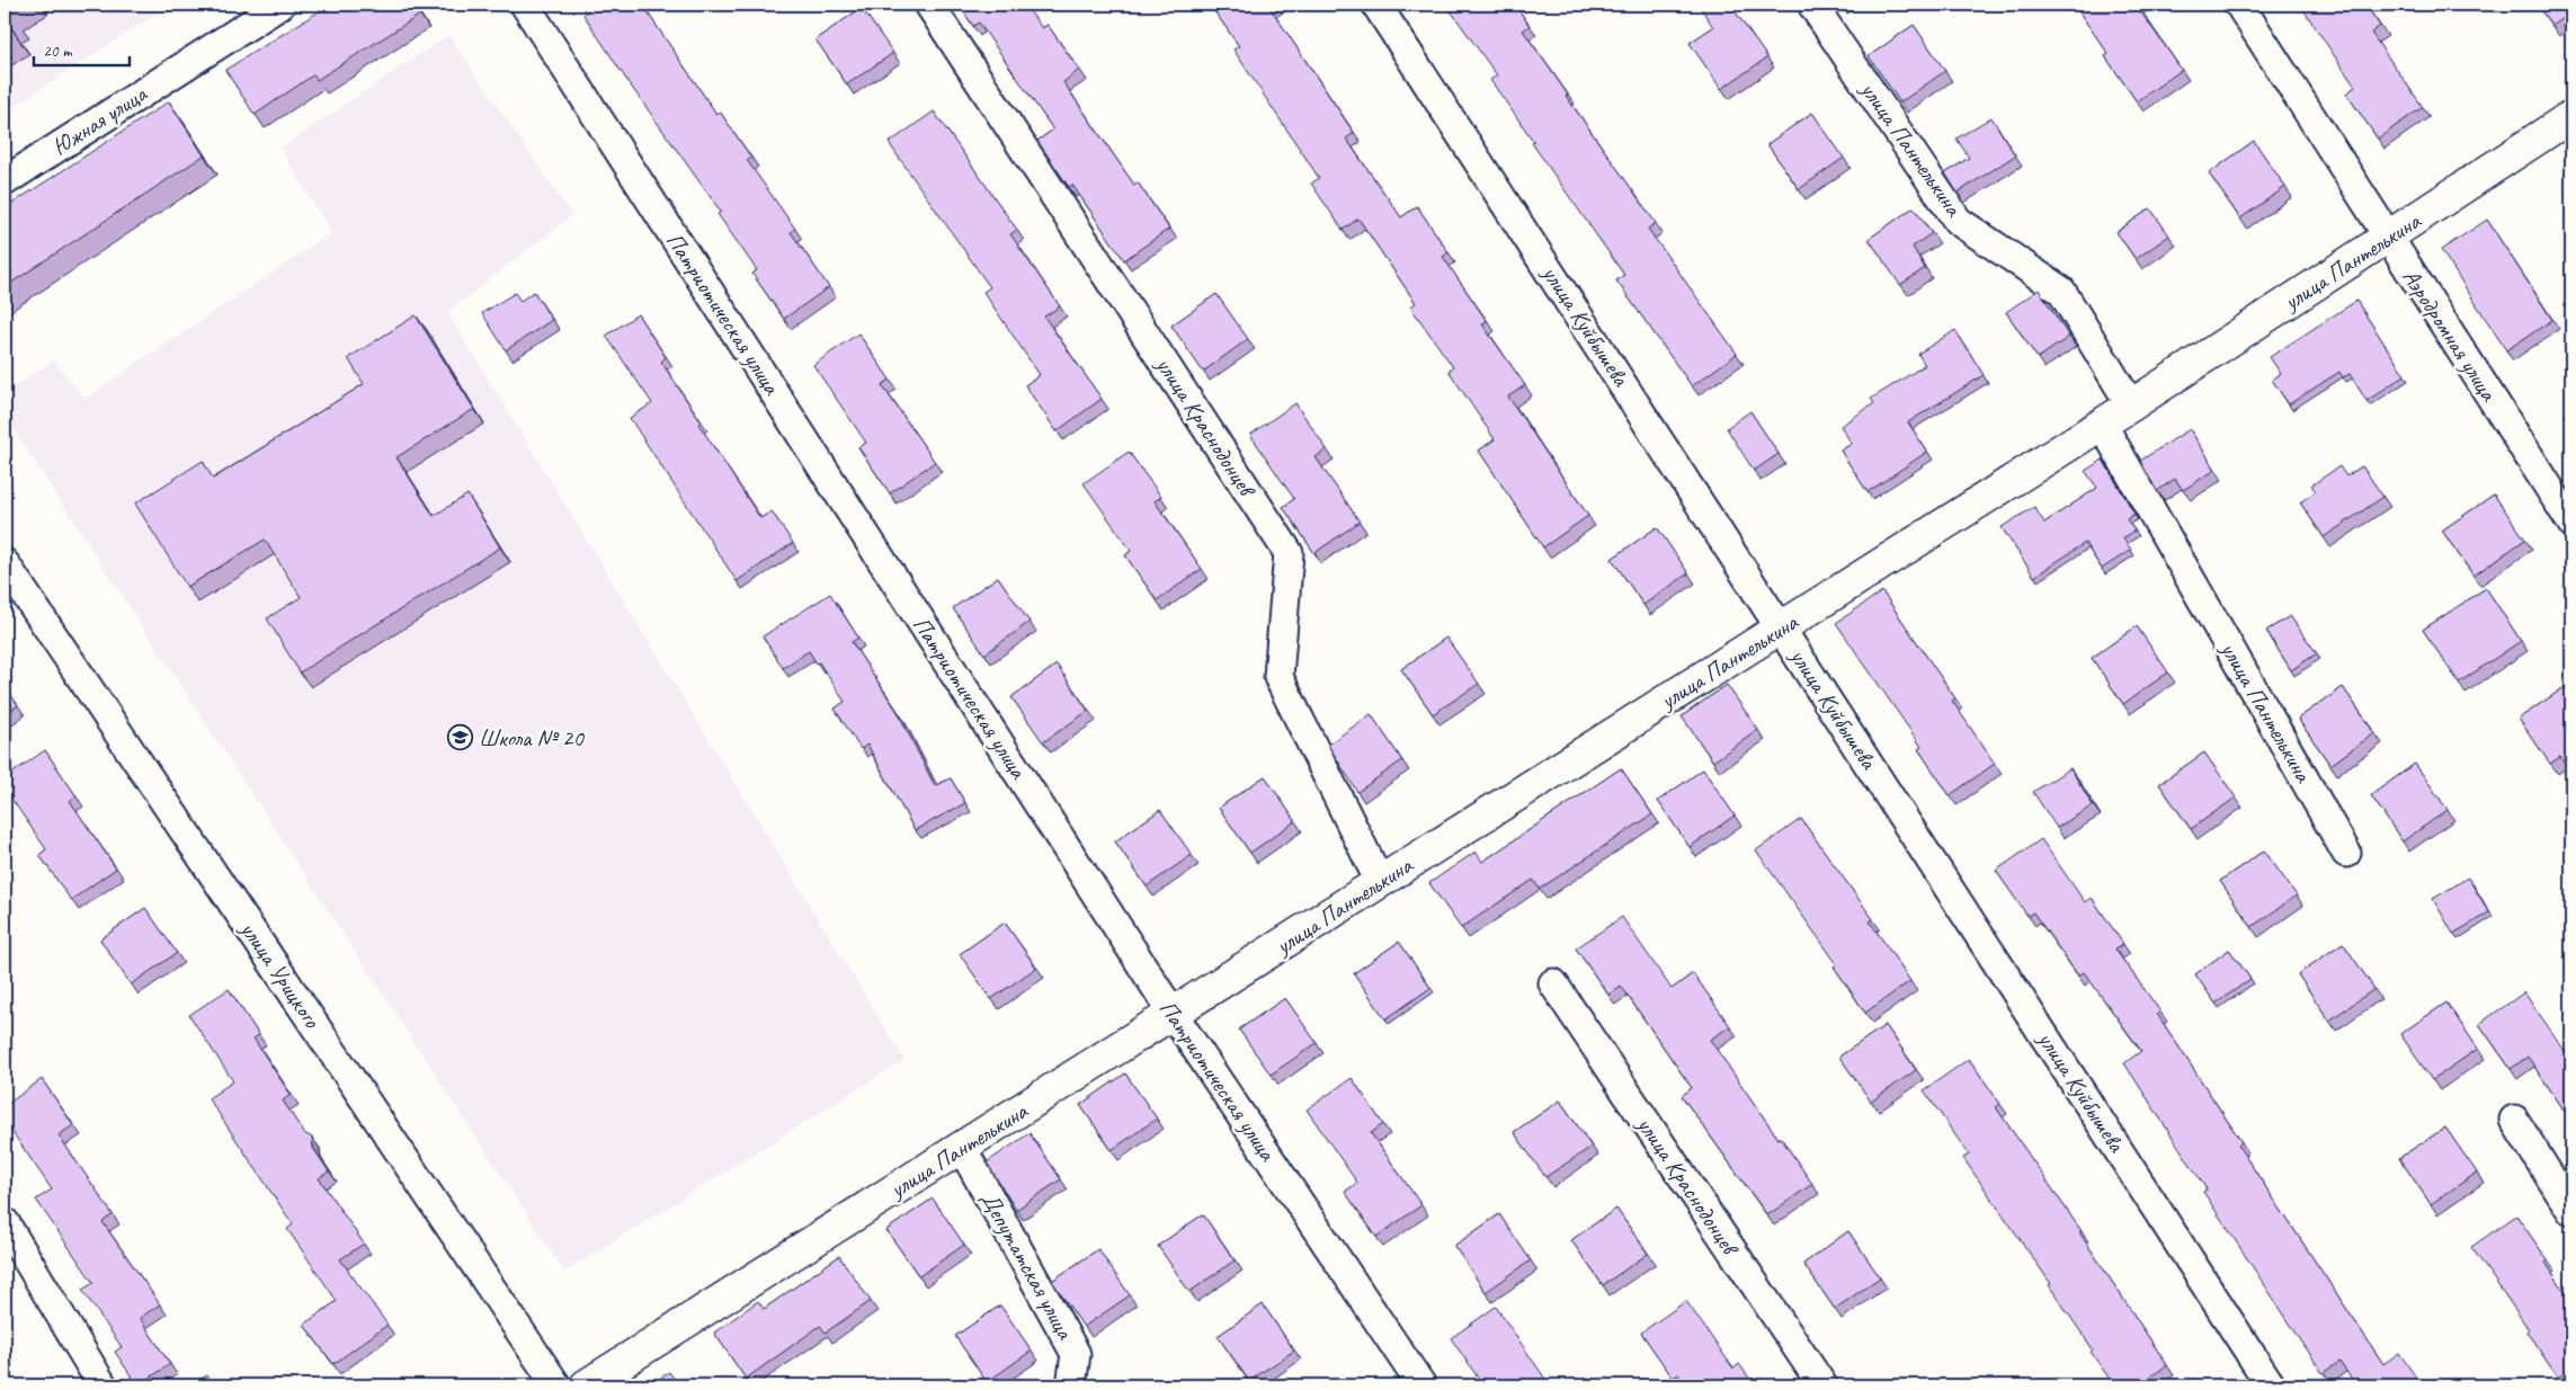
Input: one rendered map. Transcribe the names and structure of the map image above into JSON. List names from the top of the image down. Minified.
{"streets":{"main road":["улица Пантелькина"],"street":["Южная улица","Патриотическая улица","улица Куйбышева","Аэродромная улица","улица Краснодонцев","улица Урицкого","Депутатская улица"]},"crossings":[["улица Пантелькина","Патриотическая улица"],["улица Пантелькина","улица Куйбышева"],["улица Пантелькина","Аэродромная улица"],["улица Пантелькина","улица Краснодонцев"],["улица Пантелькина","Депутатская улица"]],"places":{"school or university":["Школа № 20"]},"scale_bar":"20 m"}
